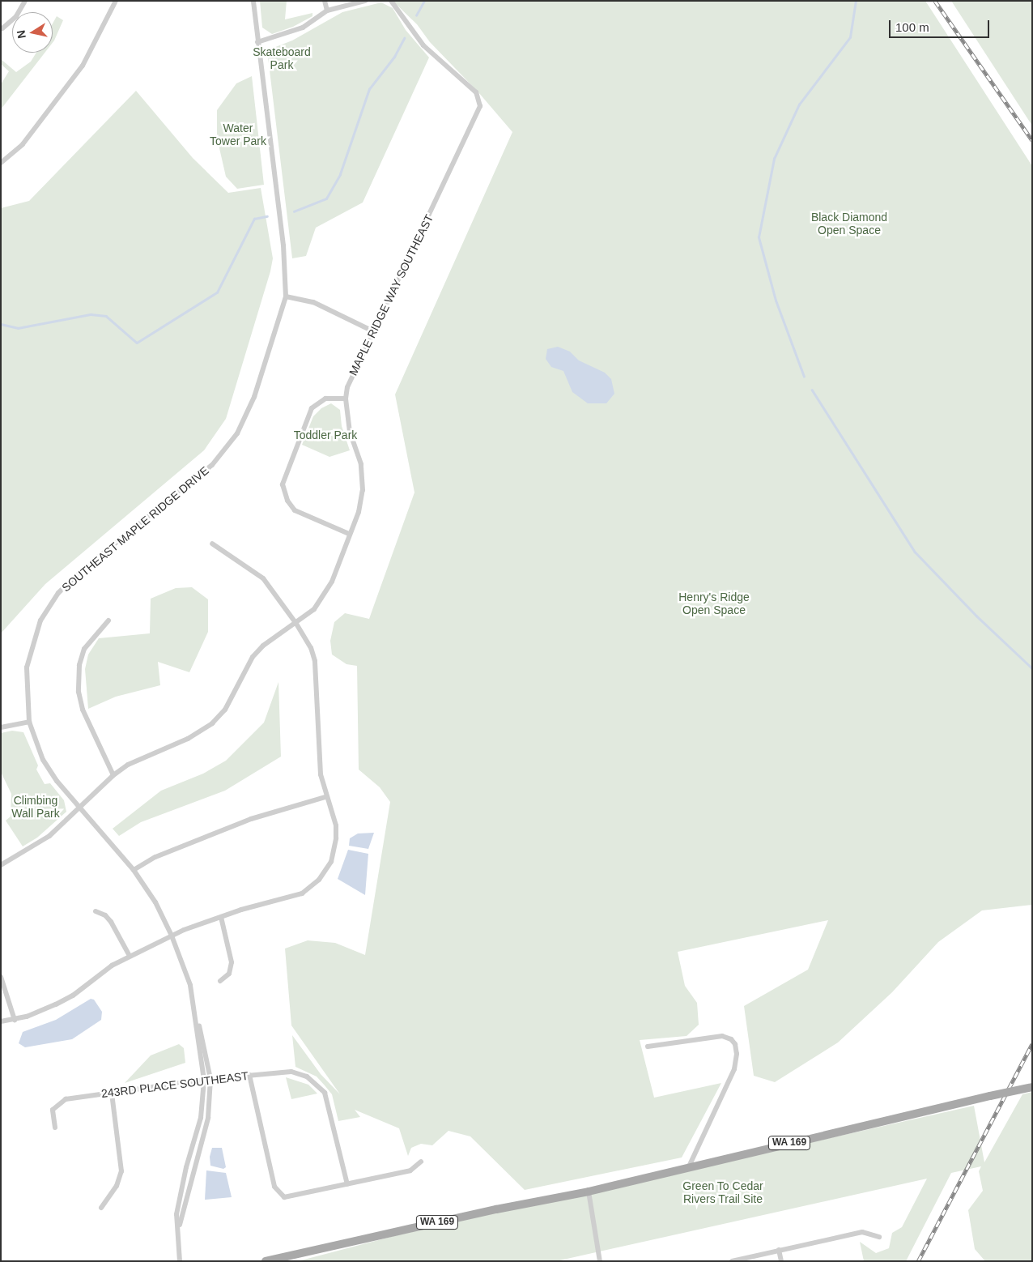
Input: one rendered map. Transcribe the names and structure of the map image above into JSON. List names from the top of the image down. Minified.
{"streets":{"main road":["WA 169"],"street":["MAPLE RIDGE WAY SOUTHEAST","SOUTHEAST MAPLE RIDGE DRIVE","243RD PLACE SOUTHEAST"]},"crossings":[["MAPLE RIDGE WAY SOUTHEAST","SOUTHEAST MAPLE RIDGE DRIVE"],["SOUTHEAST MAPLE RIDGE DRIVE","243RD PLACE SOUTHEAST"]],"parks":["Skateboard Park","Water Tower Park","Black Diamond Open Space","Toddler Park","Henry's Ridge Open Space","Climbing Wall Park","Green To Cedar Rivers Trail Site"],"scale_bar":"100 m","north":"left"}
